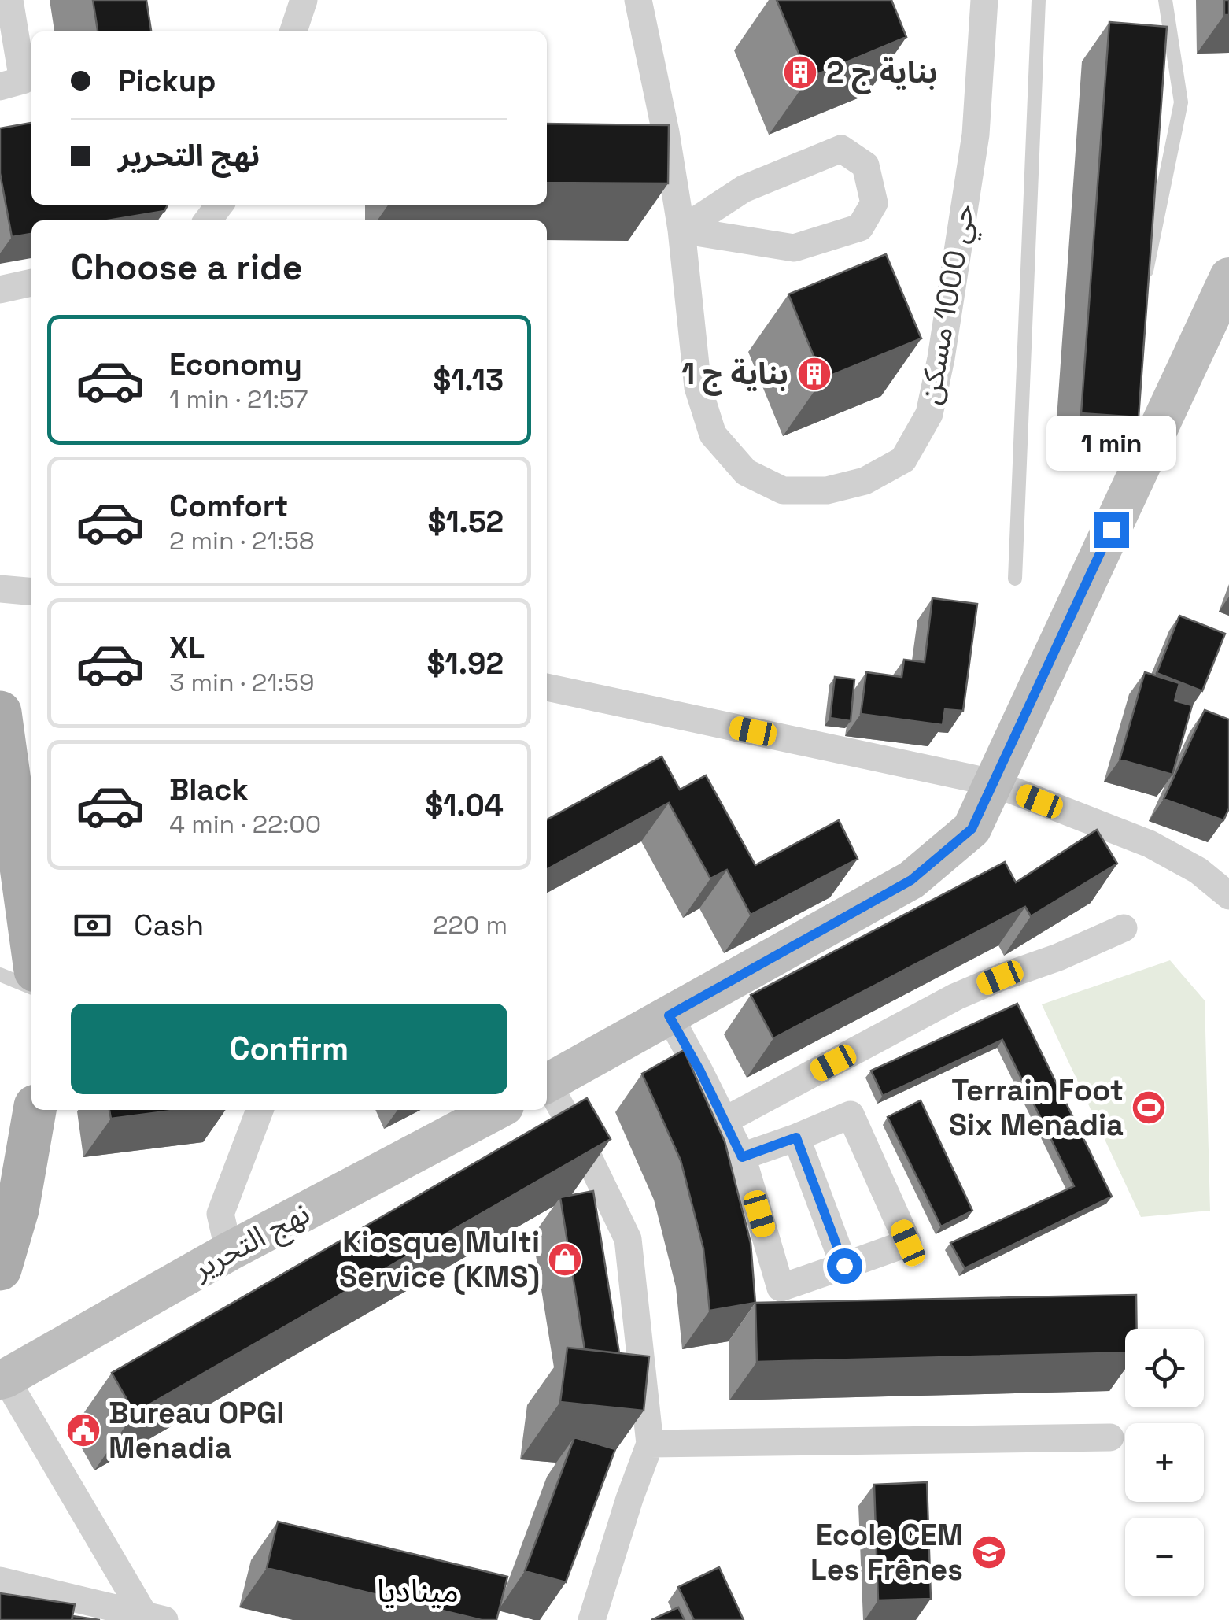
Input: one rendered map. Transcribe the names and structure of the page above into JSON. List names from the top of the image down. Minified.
{"streets":{"street":["حي 1000 مسكن","نهج التحرير"]},"districts":["ميناديا"],"places":{"building":["بناية ج 2","بناية ج 1"],"sports":["Terrain Foot Six Menadia"],"shop":["Kiosque Multi Service (KMS)"],"public building":["Bureau OPGI Menadia"],"school or university":["Ecole CEM Les Frênes"]},"page":{"banner":["Pickup","نهج التحرير"],"heading":"Choose a ride","list":[{"name":"Economy","note":"1 min · 21:57","value":"$1.13"},{"name":"Comfort","note":"2 min · 21:58","value":"$1.52"},{"name":"XL","note":"3 min · 21:59","value":"$1.92"},{"name":"Black","note":"4 min · 22:00","value":"$1.04"}],"bubble":"1 min","pay":["Cash","220 m"],"buttons":"Confirm","map_buttons":["+","−"]}}
